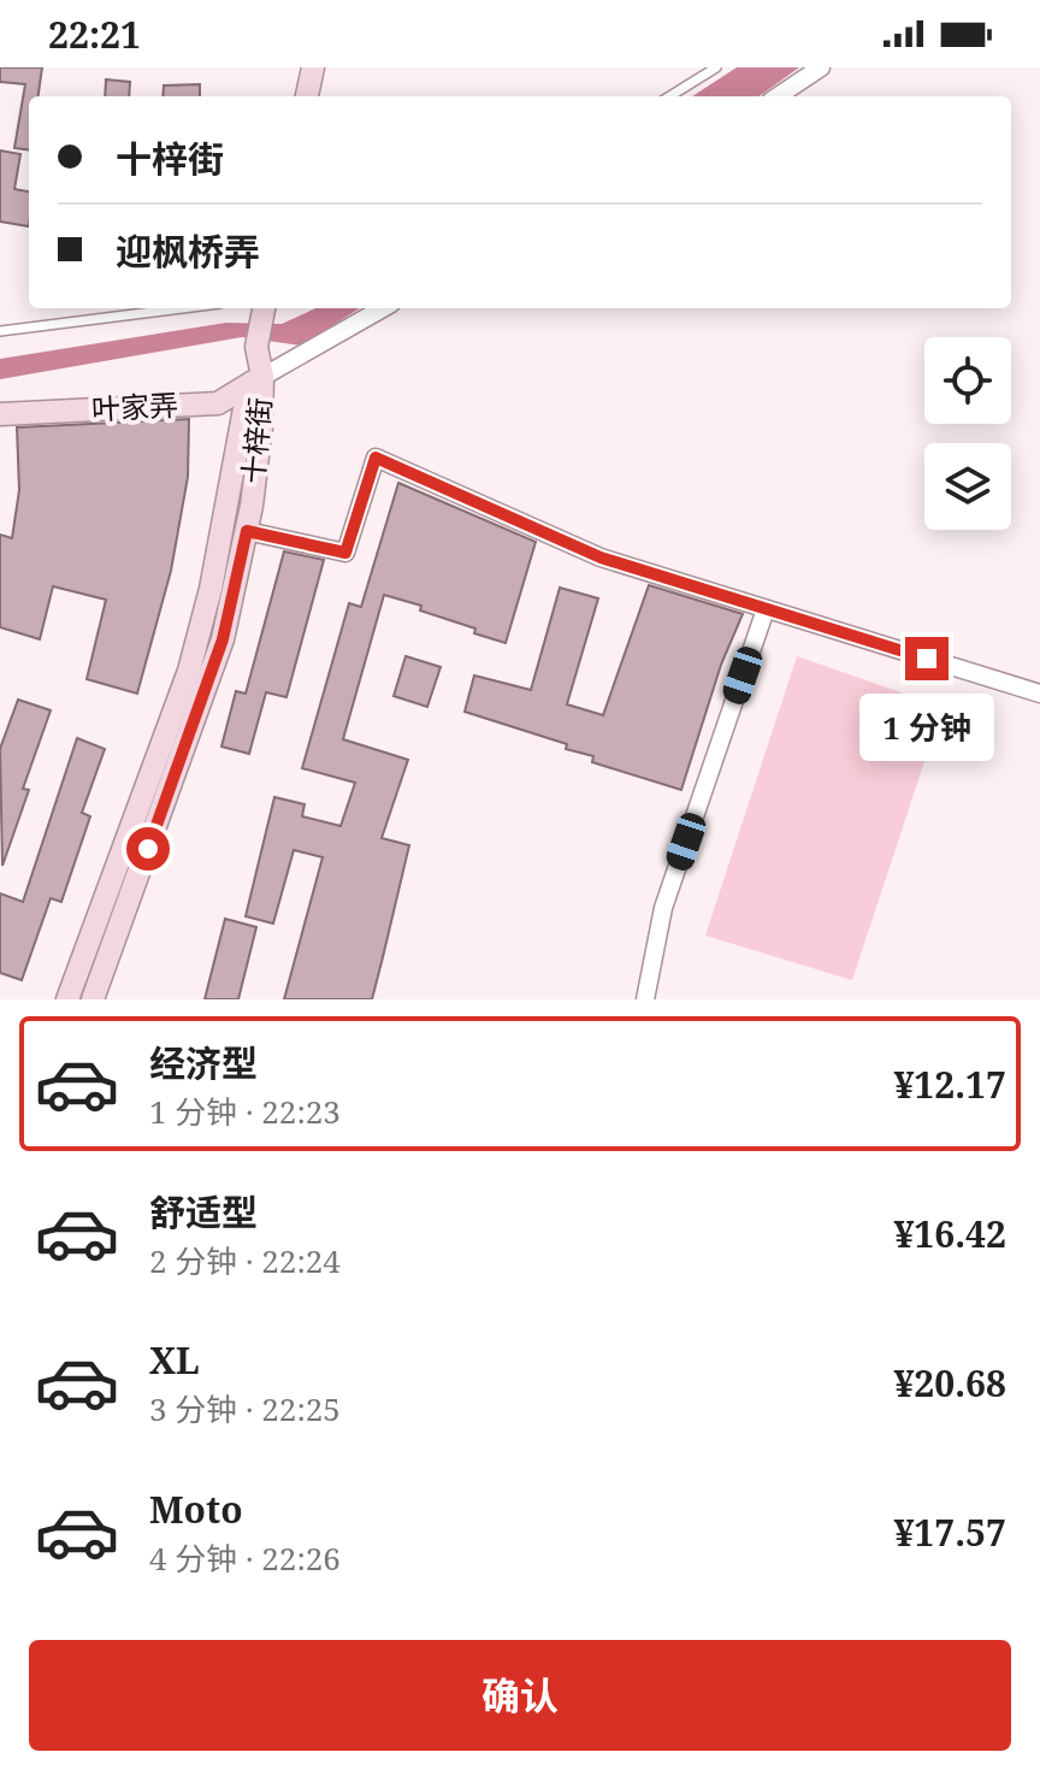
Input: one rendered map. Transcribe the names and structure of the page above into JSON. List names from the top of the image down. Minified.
{"streets":{"street":["叶家弄","十梓街"]},"crossings":[["叶家弄","十梓街"]],"page":{"status":"22:21","banner":["十梓街","迎枫桥弄"],"bubble":"1 分钟","list":[{"name":"经济型","note":"1 分钟 · 22:23","value":"¥12.17"},{"name":"舒适型","note":"2 分钟 · 22:24","value":"¥16.42"},{"name":"XL","note":"3 分钟 · 22:25","value":"¥20.68"},{"name":"Moto","note":"4 分钟 · 22:26","value":"¥17.57"}],"buttons":"确认"}}
